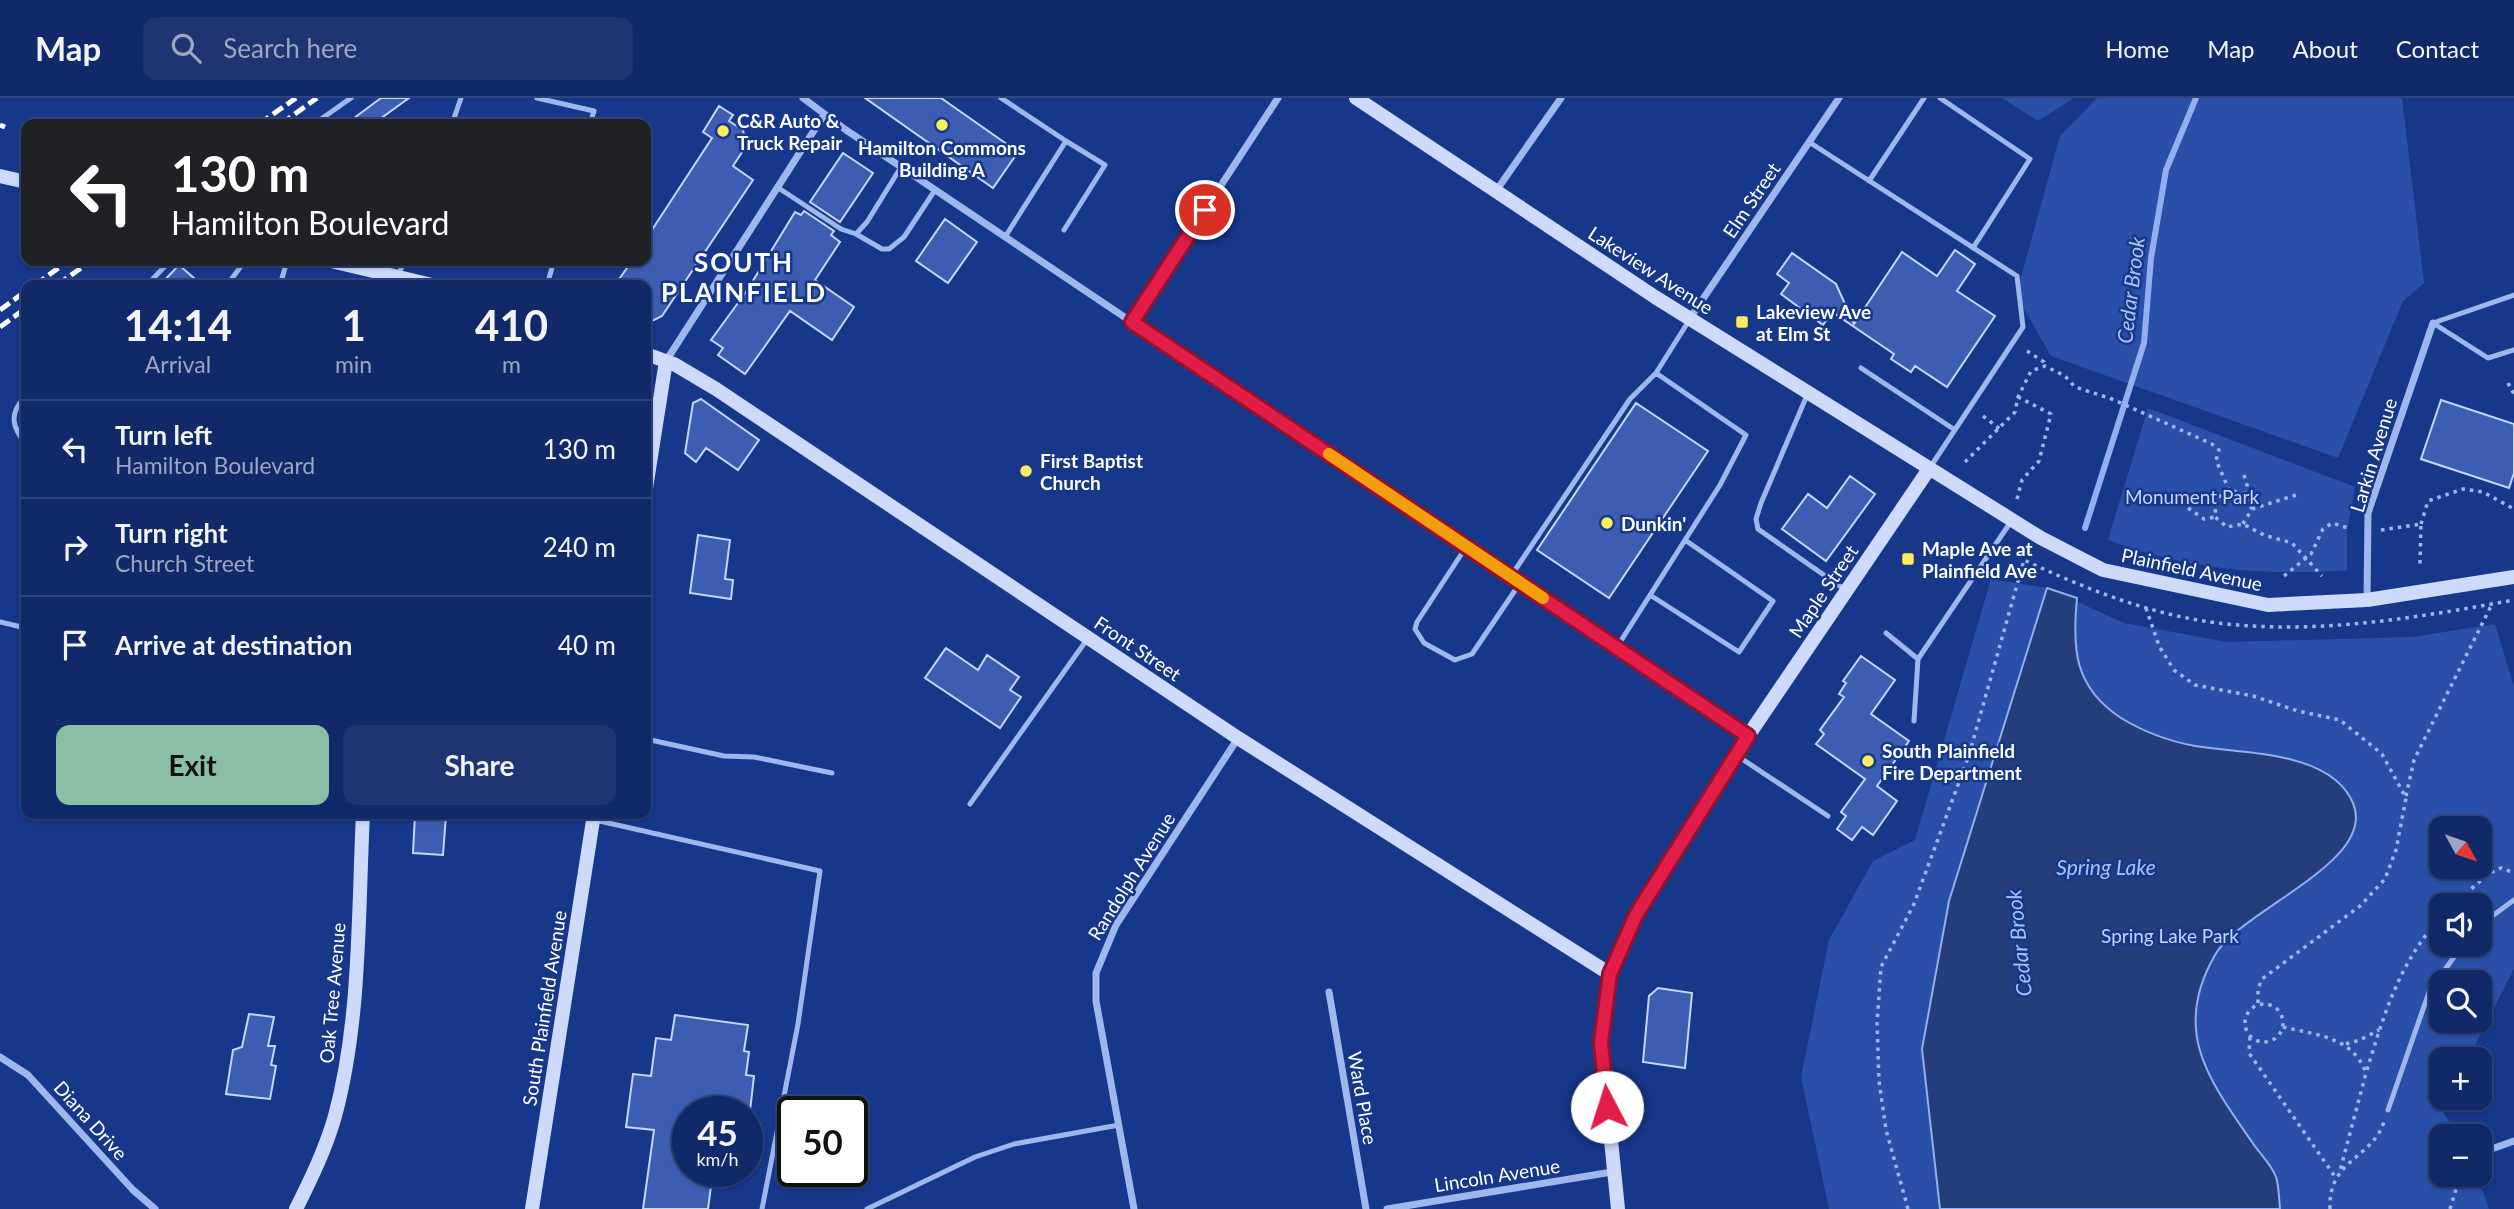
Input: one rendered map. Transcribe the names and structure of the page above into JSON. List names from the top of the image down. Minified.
{"streets":{"street":["Elm Street","Lakeview Avenue","Larkin Avenue","Plainfield Avenue","Maple Street","Front Street","Randolph Avenue","Oak Tree Avenue","South Plainfield Avenue","Ward Place","Diana Drive","Lincoln Avenue"]},"crossings":[["Elm Street","Lakeview Avenue"],["Lakeview Avenue","Plainfield Avenue"],["Lakeview Avenue","Maple Street"],["Larkin Avenue","Plainfield Avenue"],["Plainfield Avenue","Maple Street"],["Maple Street","Front Street"],["Maple Street","Lincoln Avenue"],["Front Street","Randolph Avenue"]],"districts":["SOUTH PLAINFIELD"],"water":["Cedar Brook","Spring Lake"],"parks":["Monument Park","Spring Lake Park"],"places":{"other":["Hamilton Commons Building A","C&R Auto & Truck Repair","First Baptist Church","Dunkin'","South Plainfield Fire Department"],"transit":["Lakeview Ave at Elm St","Maple Ave at Plainfield Ave"]},"north":"bottom right","page":{"header":"Map","search":"Search here","nav":["Home","Map","About","Contact"],"turn":["130 m","Hamilton Boulevard"],"eta":["14:14","Arrival","1","min","410","m"],"list":[{"name":"Turn left","note":"Hamilton Boulevard","value":"130 m"},{"name":"Turn right","note":"Church Street","value":"240 m"},{"name":"Arrive at destination","value":"40 m"}],"buttons":["Exit","Share"],"map_buttons":["+","−"],"speed":"45 km/h","limit":"50"}}
